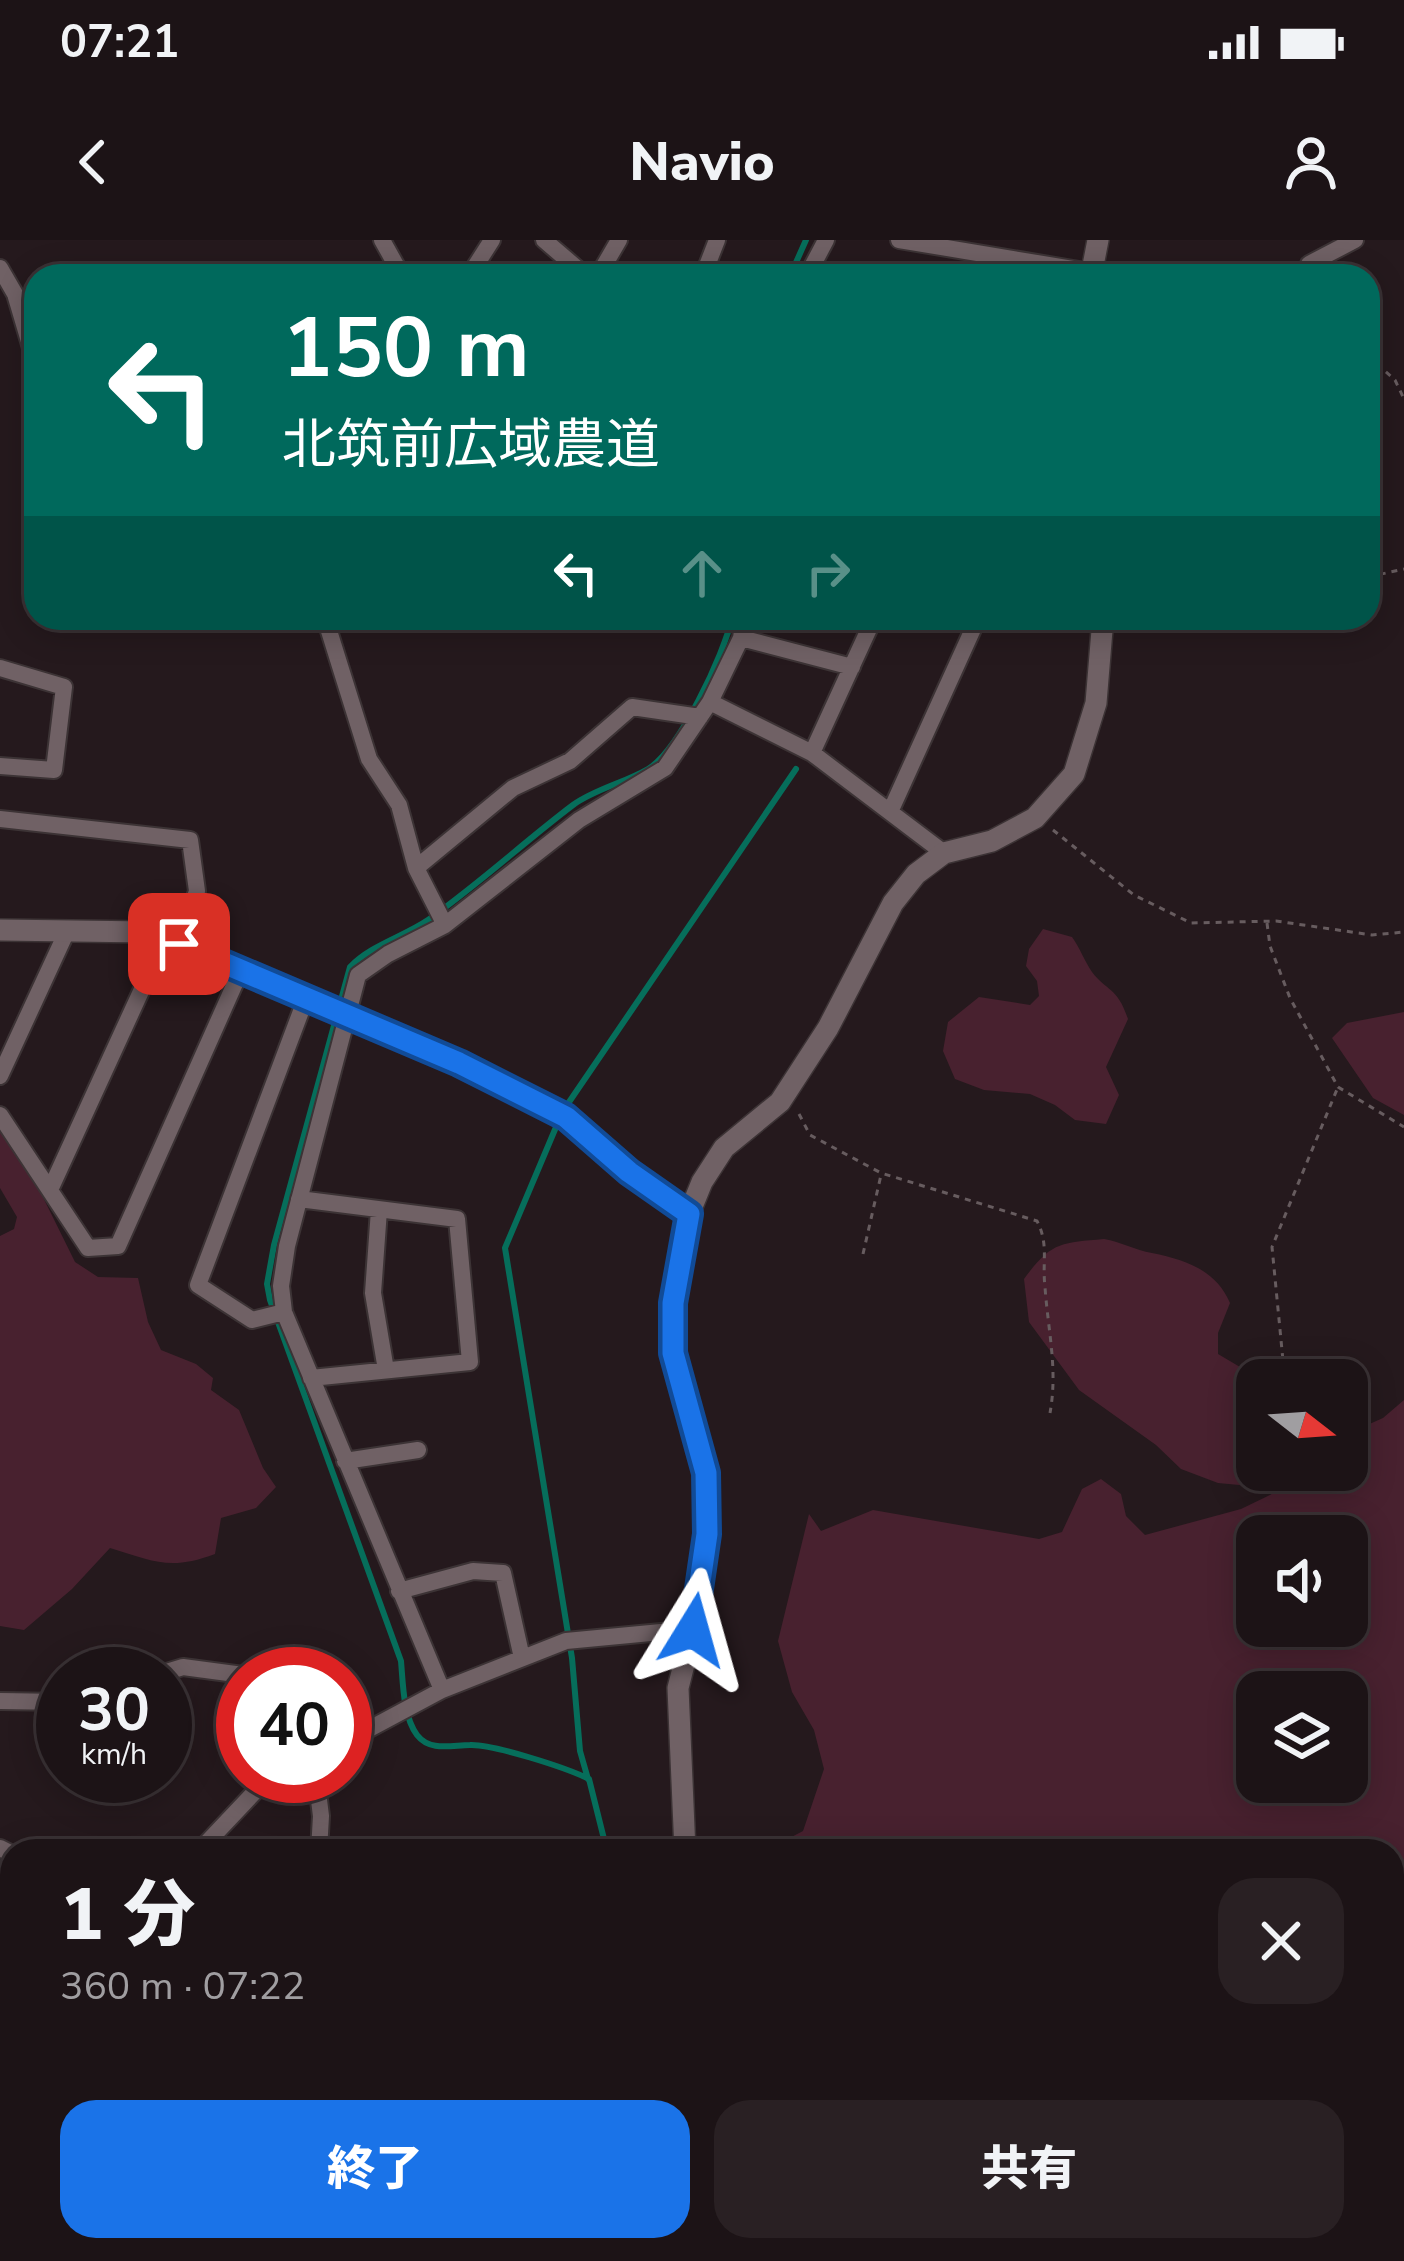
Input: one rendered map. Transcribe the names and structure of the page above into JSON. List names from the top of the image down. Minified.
{"north":"right","page":{"status":"07:21","header":"Navio","turn":["150 m","北筑前広域農道"],"speed":"30 km/h","limit":"40","heading":["1 分","360 m · 07:22"],"buttons":["終了","共有"]}}
